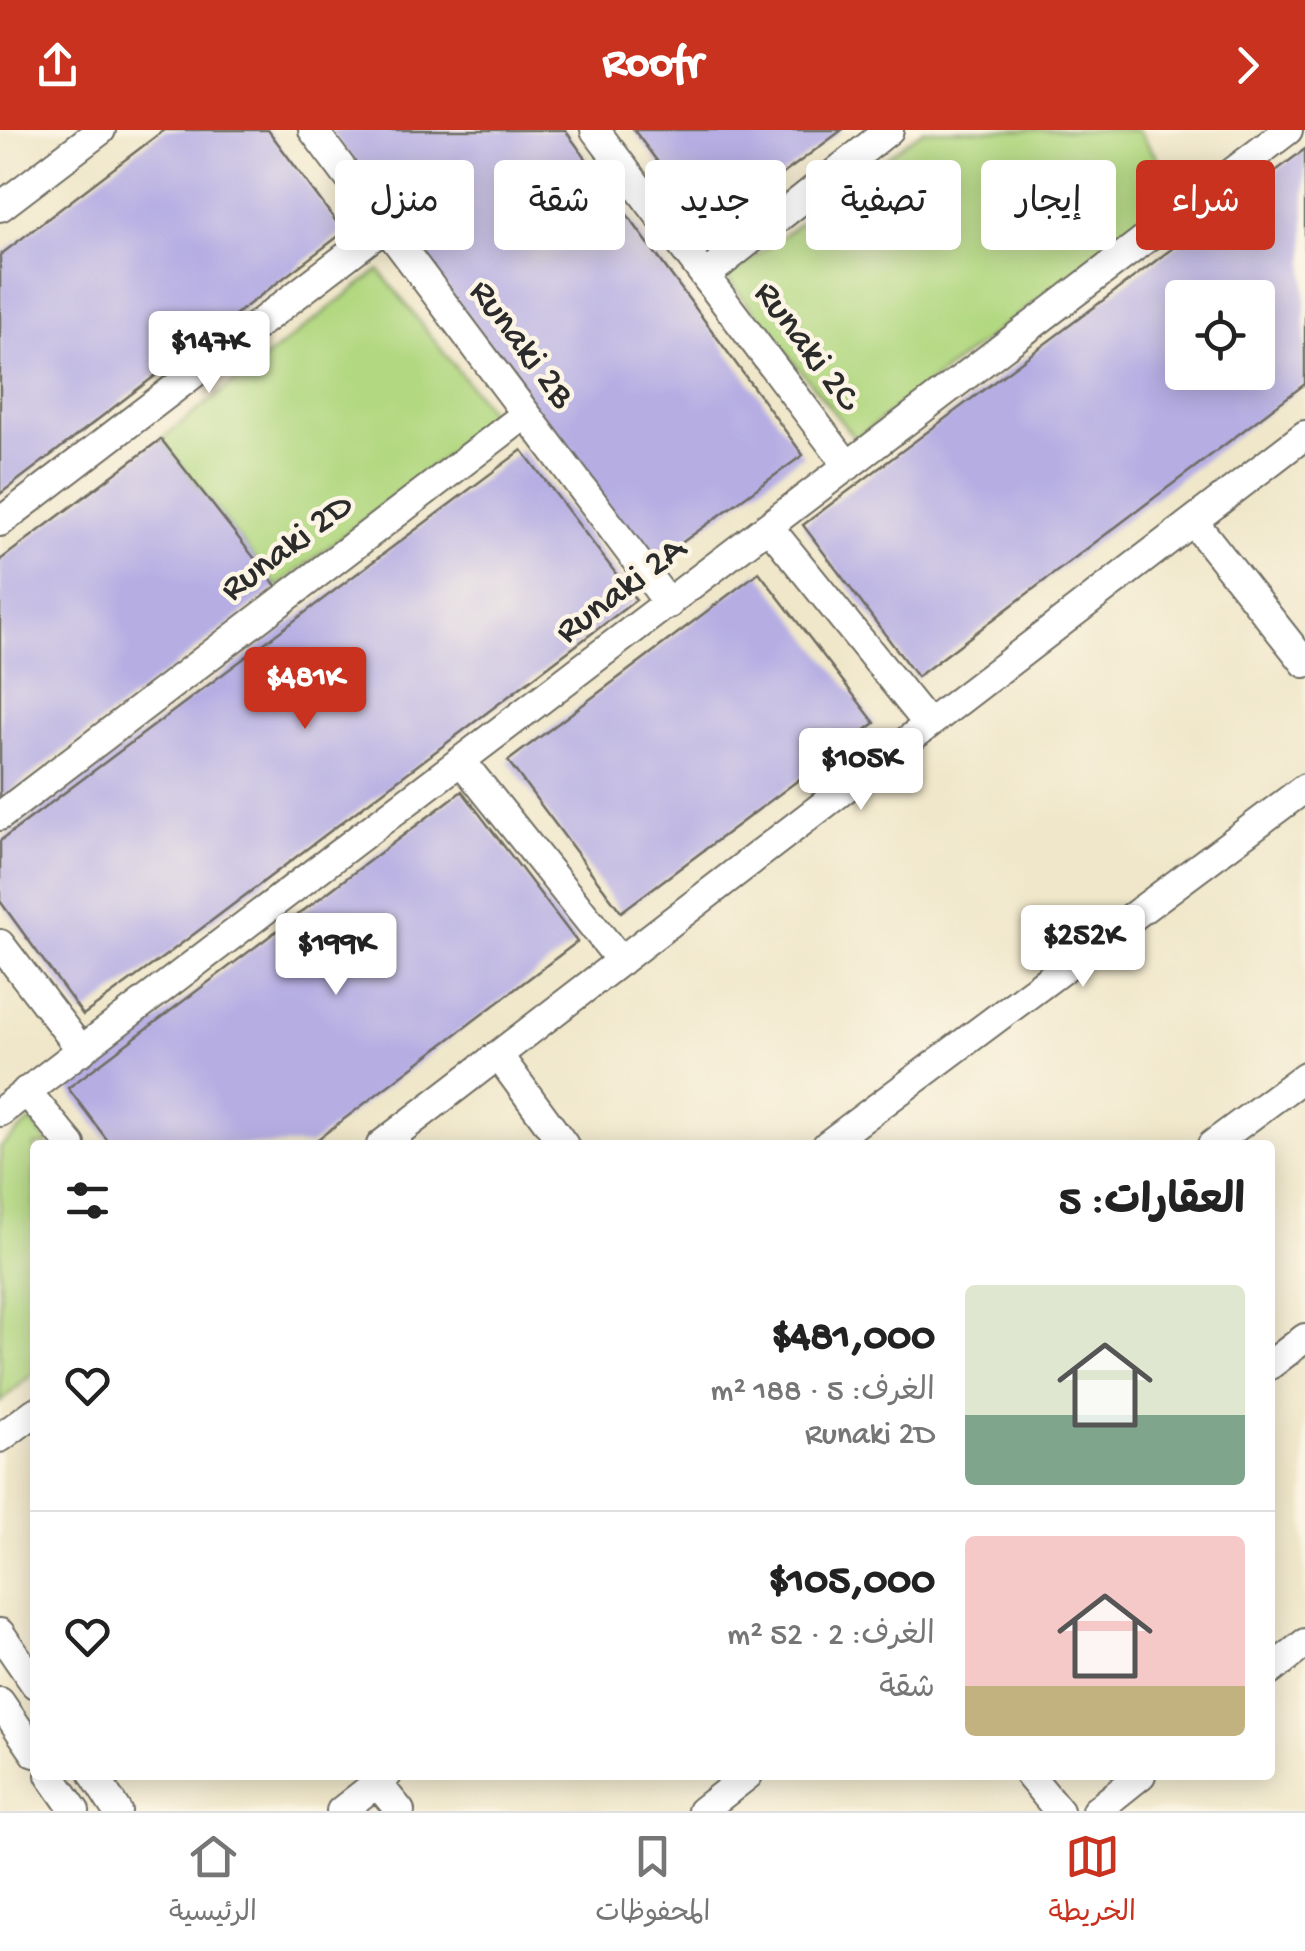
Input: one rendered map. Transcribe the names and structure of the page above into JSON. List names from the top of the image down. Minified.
{"streets":{"street":["Runaki 2B","Runaki 2C","Runaki 2D","Runaki 2A"]},"crossings":[["Runaki 2B","Runaki 2D"],["Runaki 2B","Runaki 2A"],["Runaki 2C","Runaki 2A"]],"page":{"header":"Roofr","chip":["شراء","إيجار","تصفية","جديد","شقة","منزل"],"price":["$147K","$481K","$105K","$252K","$199K"],"heading":"العقارات: 5","list":[{"name":"$481,000","note":"الغرف: 5 · 188 m² · Runaki 2D"},{"name":"$105,000","note":"الغرف: 2 · 52 m² · شقة"}],"tabs":["الخريطة","المحفوظات","الرئيسية"]}}
